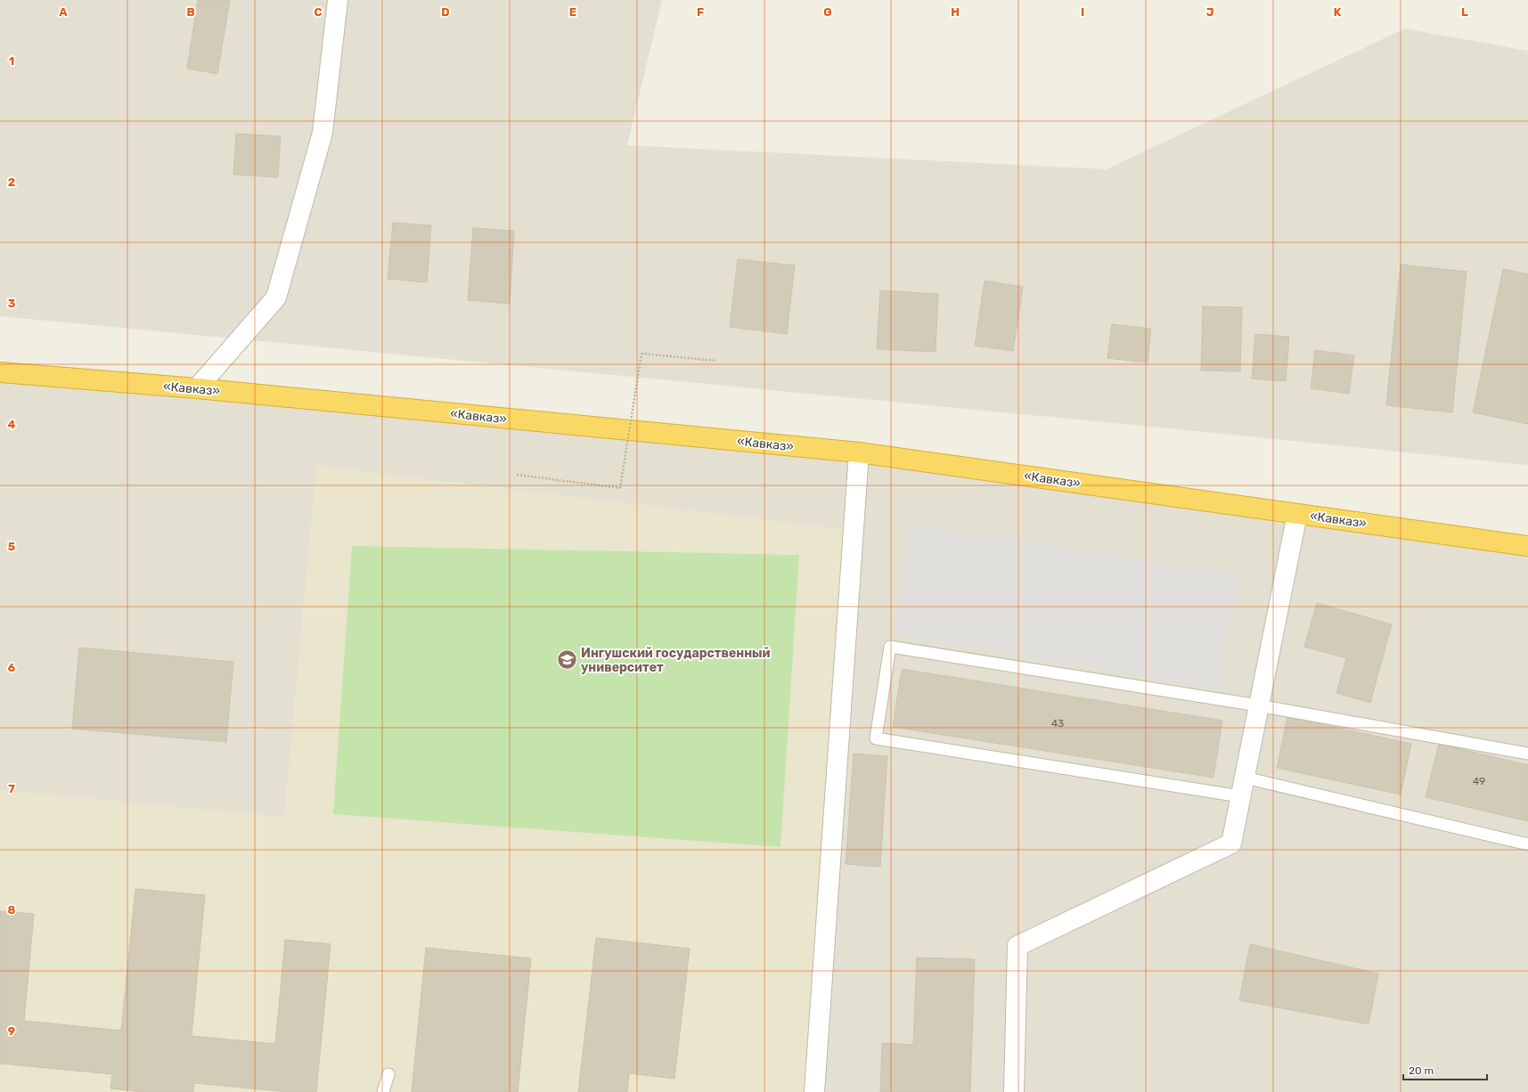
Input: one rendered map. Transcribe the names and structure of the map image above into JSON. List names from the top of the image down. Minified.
{"streets":{"highway":["«Кавказ»"]},"places":{"school or university":["Ингушский государственный университет"]},"house_numbers":["43","49"],"scale_bar":"20 m","grid":{"columns":["A","B","C","D","E","F","G","H","I","J","K","L"],"rows":["1","2","3","4","5","6","7","8","9"]}}
